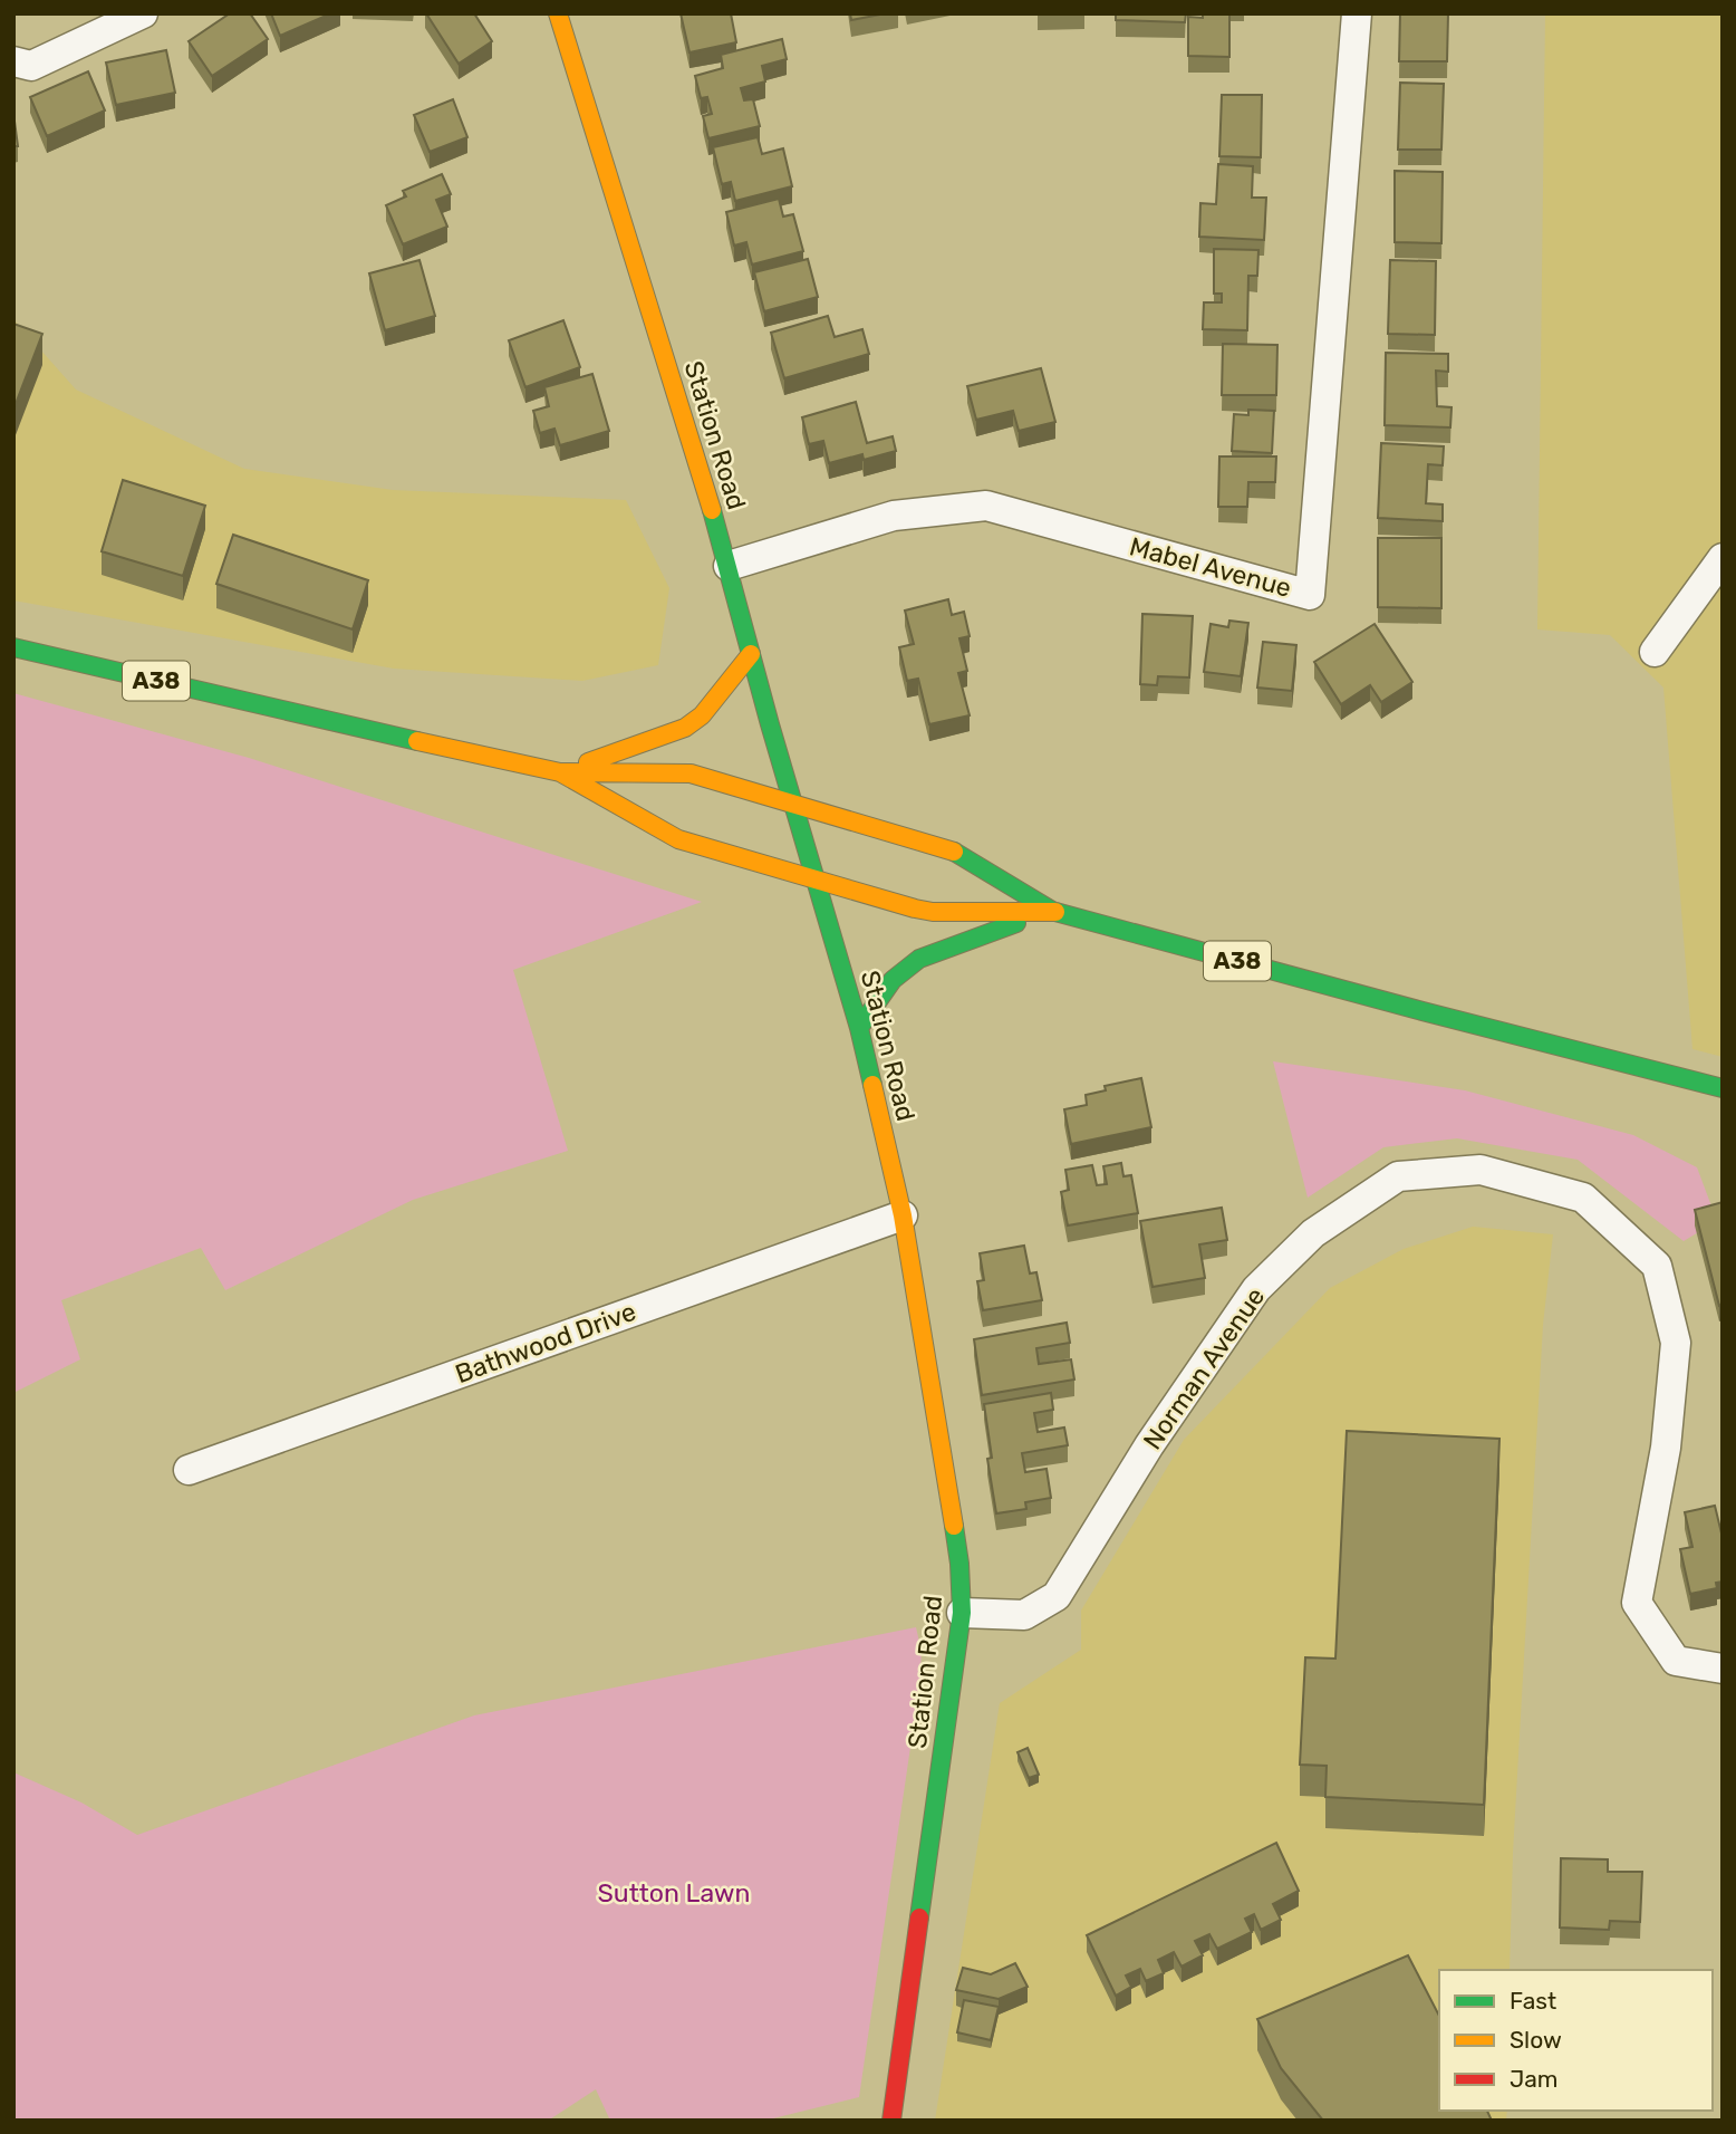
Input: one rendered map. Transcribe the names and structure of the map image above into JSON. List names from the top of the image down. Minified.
{"streets":{"main road":["Station Road","A38"],"street":["Mabel Avenue","Bathwood Drive","Norman Avenue"]},"crossings":[["Station Road","Mabel Avenue"],["Station Road","A38"],["Station Road","Bathwood Drive"],["Station Road","Norman Avenue"]],"parks":["Sutton Lawn"],"legend":["Fast","Slow","Jam"]}
